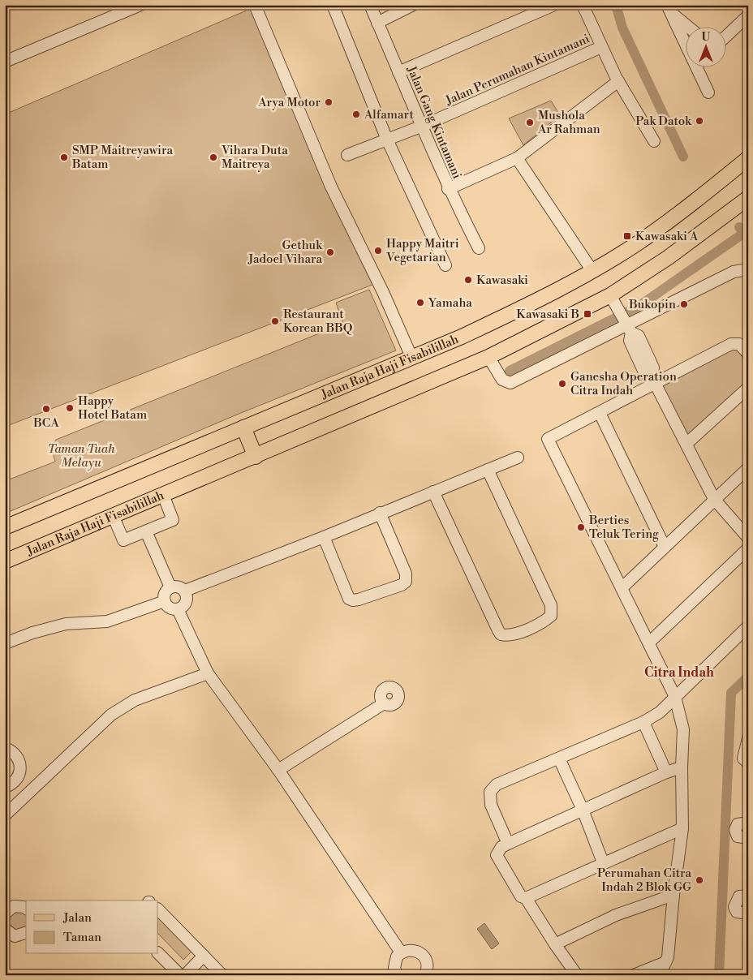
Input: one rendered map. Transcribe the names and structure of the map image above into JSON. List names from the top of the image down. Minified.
{"streets":{"main road":["Jalan Raja Haji Fisabilillah"],"street":["Jalan Perumahan Kintamani","Jalan Gang Kintamani"]},"crossings":[["Jalan Perumahan Kintamani","Jalan Gang Kintamani"]],"districts":["Citra Indah"],"parks":["Taman Tuah Melayu"],"places":{"other":["Arya Motor","Alfamart","Pak Datok","Mushola Ar Rahman","SMP Maitreyawira Batam","Vihara Duta Maitreya","Happy Maitri Vegetarian","Gethuk Jadoel Vihara","Kawasaki","Yamaha","Bukopin","Restaurant Korean BBQ","Ganesha Operation Citra Indah","Happy Hotel Batam","BCA","Berties Teluk Tering","Perumahan Citra Indah 2 Blok GG"],"transit":["Kawasaki A","Kawasaki B"]},"legend":["Jalan","Taman"],"north":"top"}
